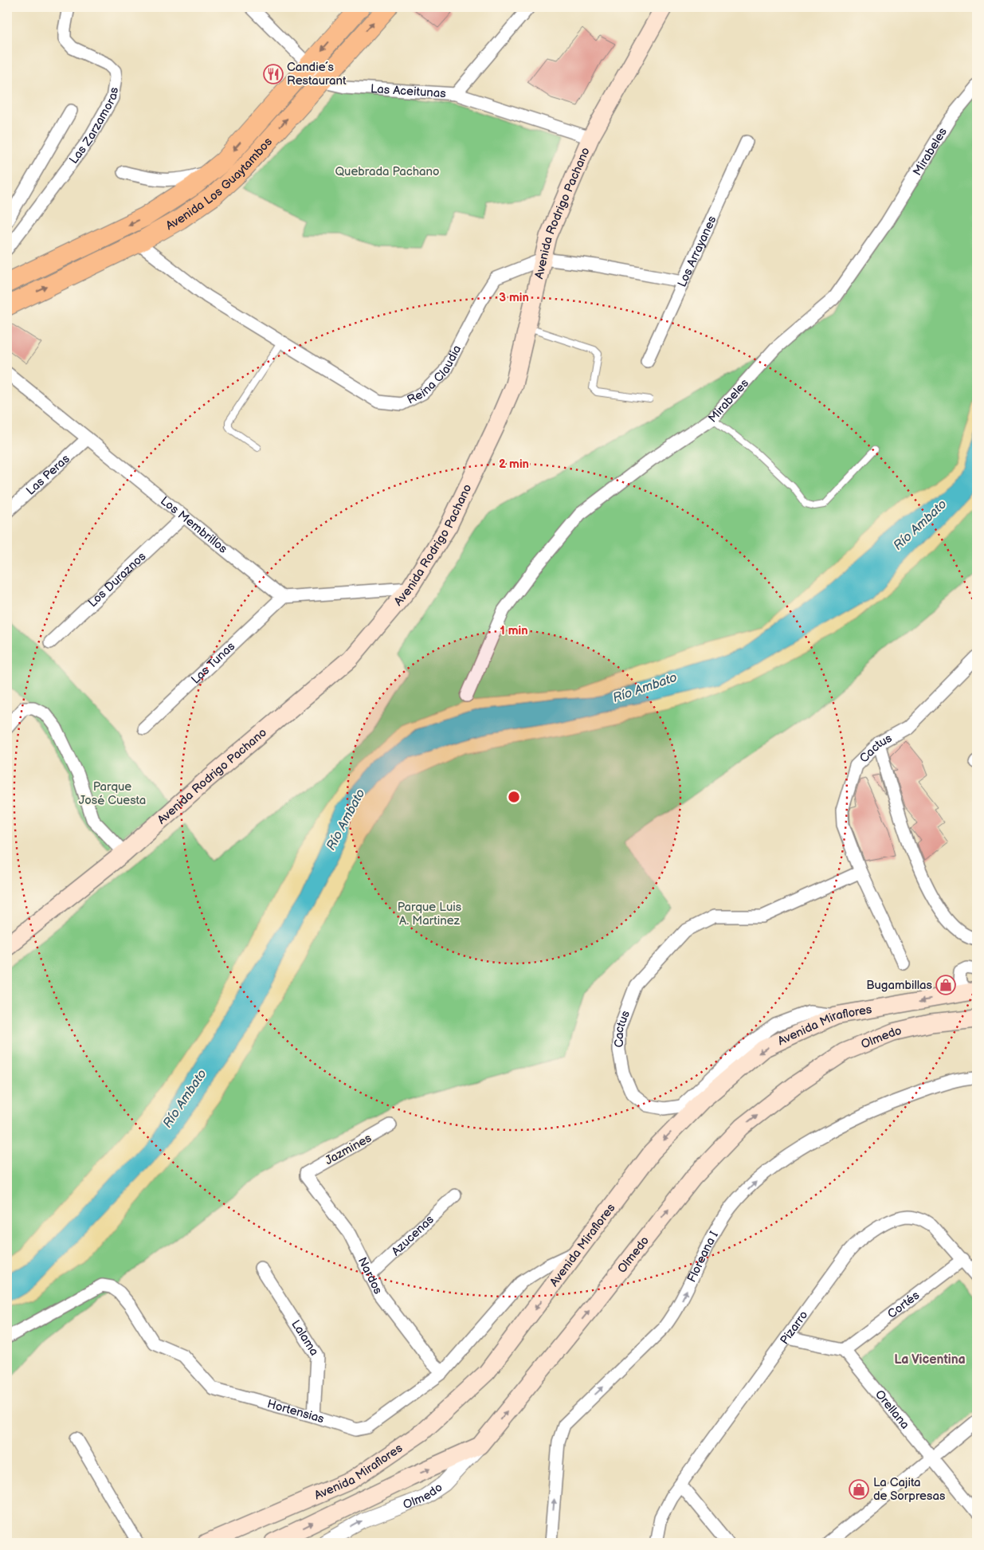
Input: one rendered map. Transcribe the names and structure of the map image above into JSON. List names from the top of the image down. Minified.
{"streets":{"main road":["Avenida Los Guaytambos","Avenida Rodrigo Pachano","Avenida Miraflores","Olmedo"],"street":["Las Aceitunas","Las Zarzamoras","Mirabeles","Los Arrayanes","Reina Claudia","Las Peras","Los Membrillos","Los Duraznos","Las Tunas","Cactus","Jazmines","Azucenas","Floreana I","Nardos","Cortés","Pizarro","Lalama","Orellana","Hortensias"]},"crossings":[["Las Aceitunas","Avenida Los Guaytambos"],["Las Aceitunas","Avenida Rodrigo Pachano"],["Avenida Los Guaytambos","Reina Claudia"],["Avenida Rodrigo Pachano","Reina Claudia"],["Los Arrayanes","Reina Claudia"],["Las Peras","Los Membrillos"],["Los Membrillos","Los Duraznos"],["Los Membrillos","Las Tunas"],["Cactus","Avenida Miraflores"],["Avenida Miraflores","Hortensias"],["Jazmines","Nardos"],["Azucenas","Nardos"],["Nardos","Hortensias"],["Cortés","Pizarro"],["Cortés","Orellana"],["Lalama","Hortensias"]],"one_way":["Avenida Miraflores","Olmedo","Floreana I"],"districts":["La Vicentina"],"water":["Río Ambato"],"parks":["Quebrada Pachano","Parque José Cuesta","Parque Luis A. Martinez"],"places":{"restaurant":["Candie´s Restaurant"],"shop":["Bugambillas","La Cajita de Sorpresas"]},"rings":["3 min","2 min","1 min"]}
